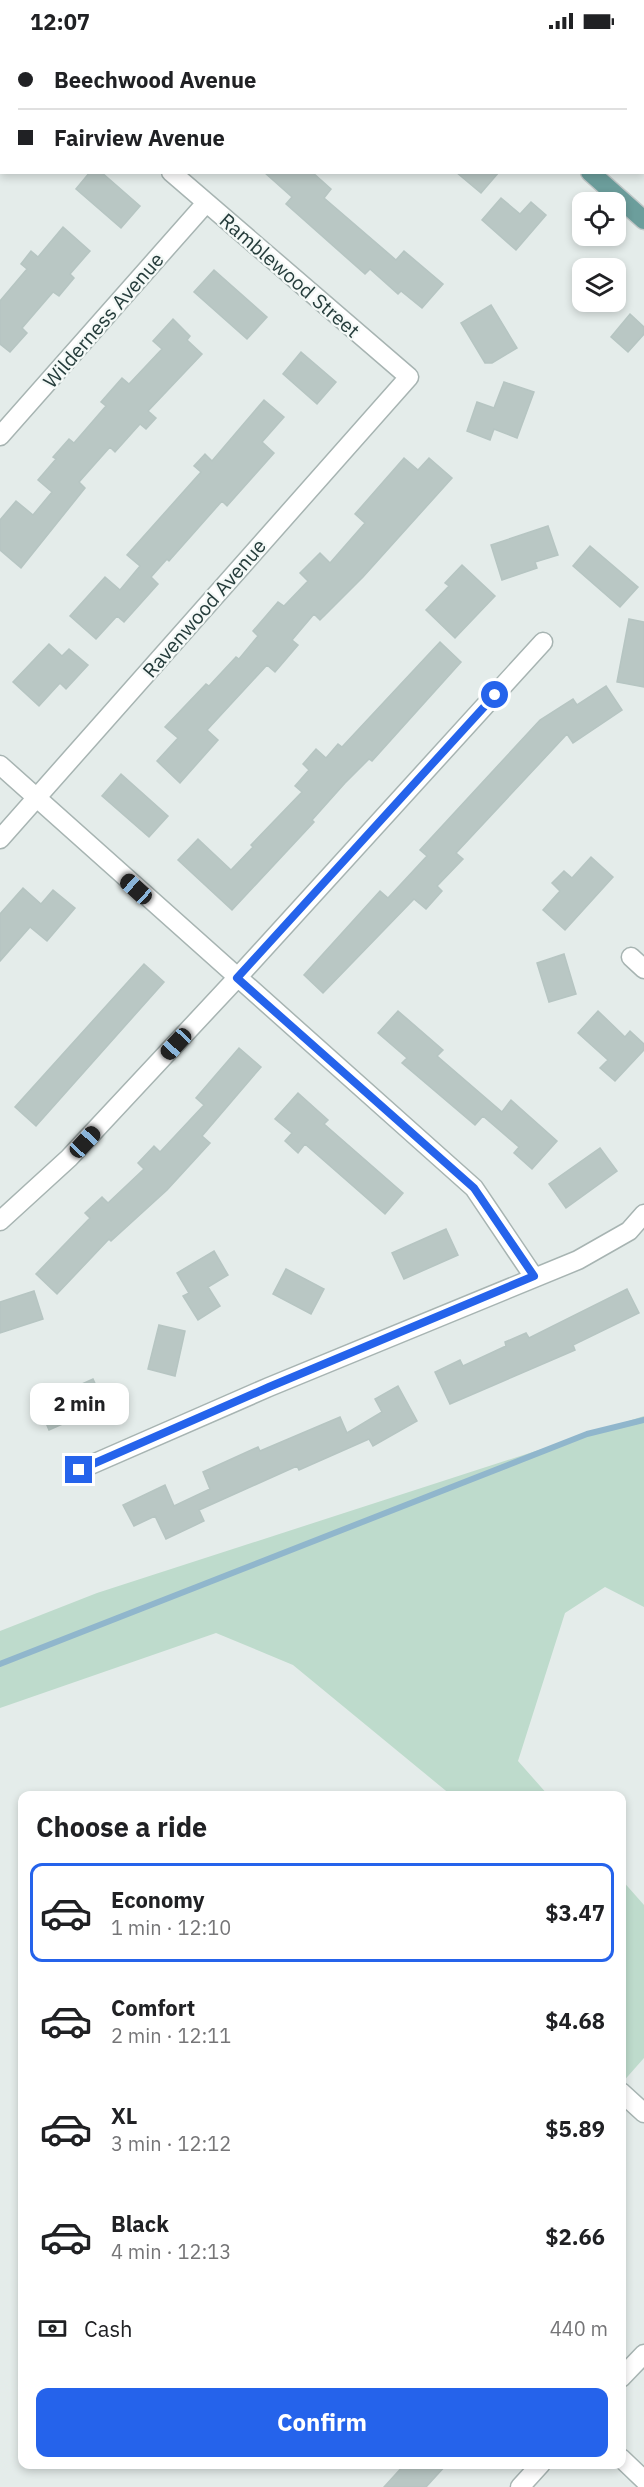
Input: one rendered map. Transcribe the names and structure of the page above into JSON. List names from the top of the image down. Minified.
{"streets":{"street":["Ramblewood Street","Wilderness Avenue","Ravenwood Avenue"]},"crossings":[["Ramblewood Street","Wilderness Avenue"],["Ramblewood Street","Ravenwood Avenue"]],"page":{"status":"12:07","banner":["Beechwood Avenue","Fairview Avenue"],"bubble":"2 min","heading":"Choose a ride","list":[{"name":"Economy","note":"1 min · 12:10","value":"$3.47"},{"name":"Comfort","note":"2 min · 12:11","value":"$4.68"},{"name":"XL","note":"3 min · 12:12","value":"$5.89"},{"name":"Black","note":"4 min · 12:13","value":"$2.66"}],"pay":["Cash","440 m"],"buttons":"Confirm"}}
